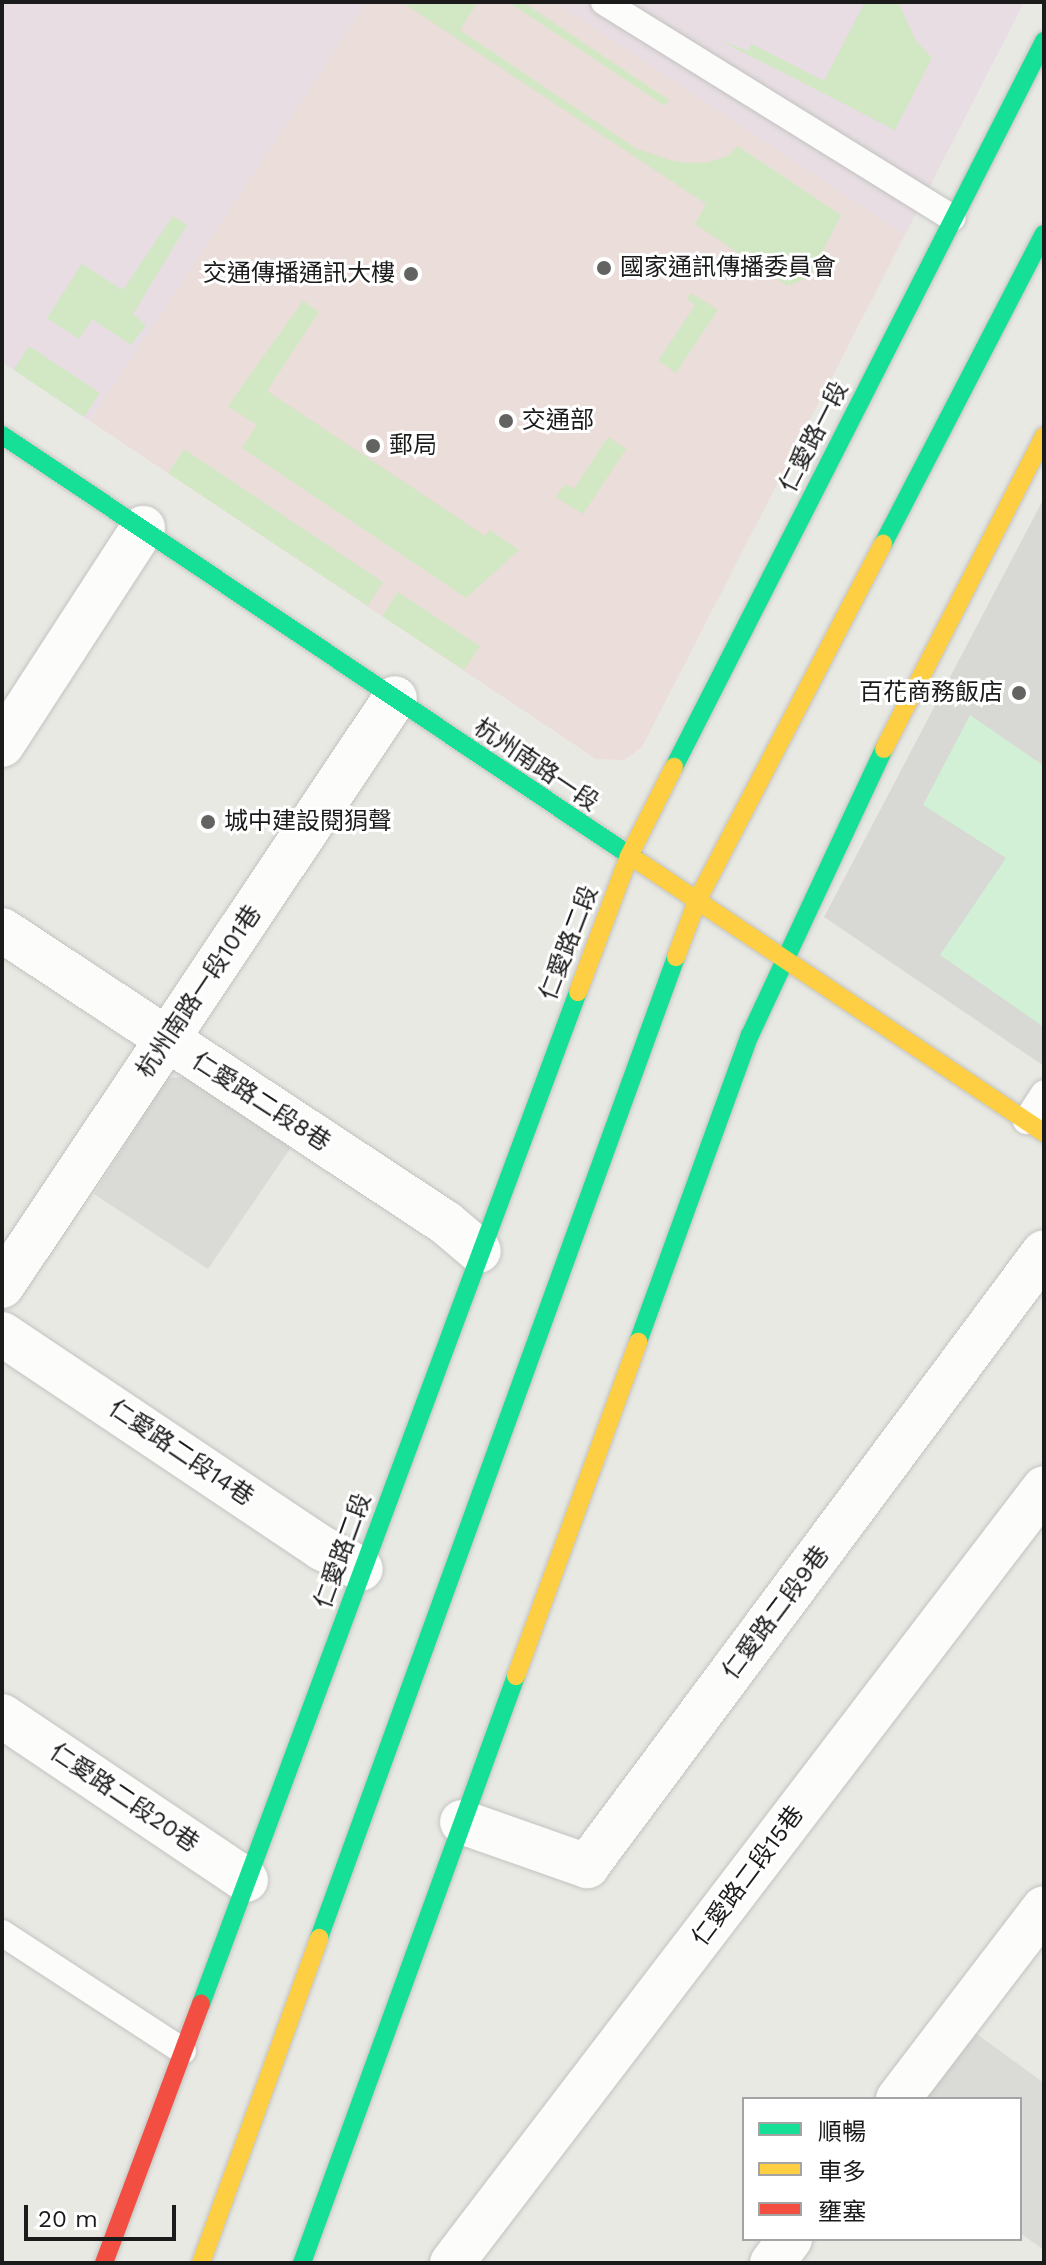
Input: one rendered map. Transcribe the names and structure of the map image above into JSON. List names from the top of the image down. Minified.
{"streets":{"main road":["仁愛路一段","杭州南路一段","仁愛路二段"],"street":["杭州南路一段101巷","仁愛路二段8巷","仁愛路二段14巷","仁愛路二段9巷","仁愛路二段20巷","仁愛路二段15巷"]},"crossings":[["仁愛路一段","杭州南路一段"],["仁愛路一段","仁愛路二段"],["杭州南路一段","仁愛路二段"],["杭州南路一段","杭州南路一段101巷"],["仁愛路二段","仁愛路二段8巷"],["仁愛路二段","仁愛路二段14巷"],["仁愛路二段","仁愛路二段20巷"],["杭州南路一段101巷","仁愛路二段8巷"]],"places":["國家通訊傳播委員會","交通傳播通訊大樓","交通部","郵局","百花商務飯店","城中建設閱狷聲"],"legend":["順暢","車多","壅塞"],"scale_bar":"20 m"}
